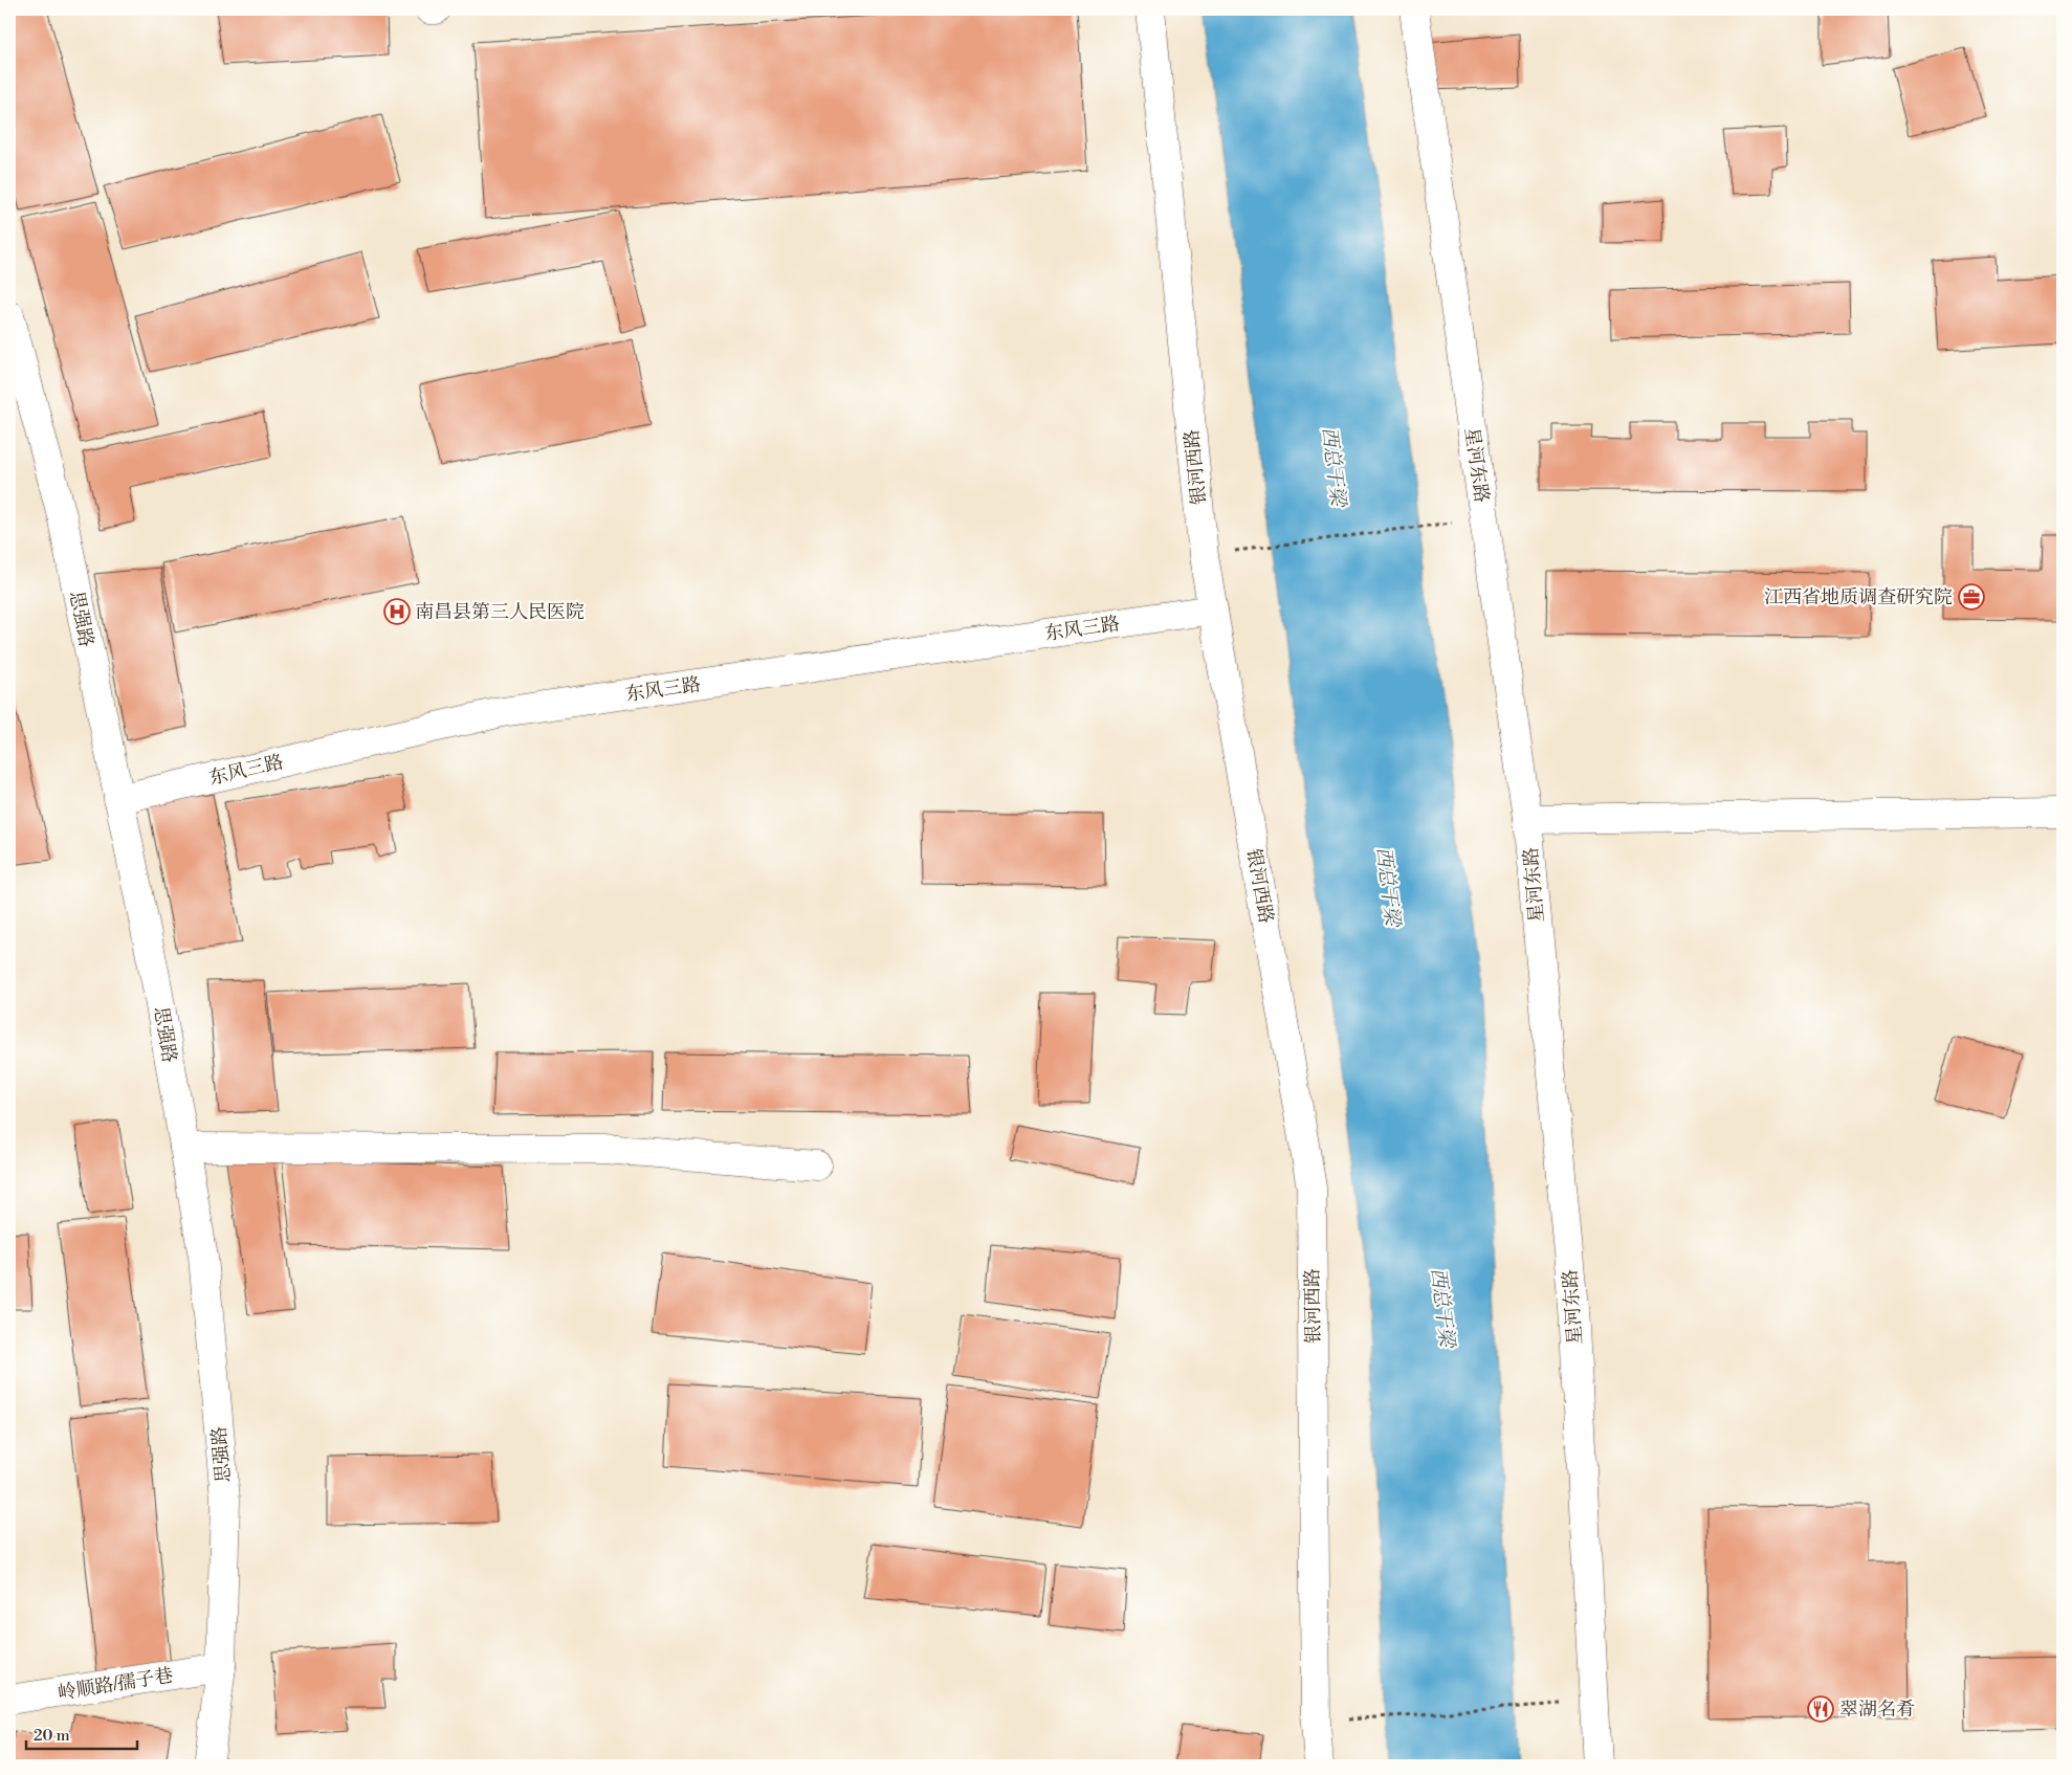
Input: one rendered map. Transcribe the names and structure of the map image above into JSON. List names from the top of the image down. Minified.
{"streets":{"street":["星河东路","银河西路","思强路","东风三路","岭顺路/孺子巷"]},"crossings":[["银河西路","东风三路"],["思强路","东风三路"],["思强路","岭顺路/孺子巷"]],"water":["西总干梁"],"places":{"office":["江西省地质调查研究院"],"hospital":["南昌县第三人民医院"],"restaurant":["翠湖名肴"]},"scale_bar":"20 m"}
